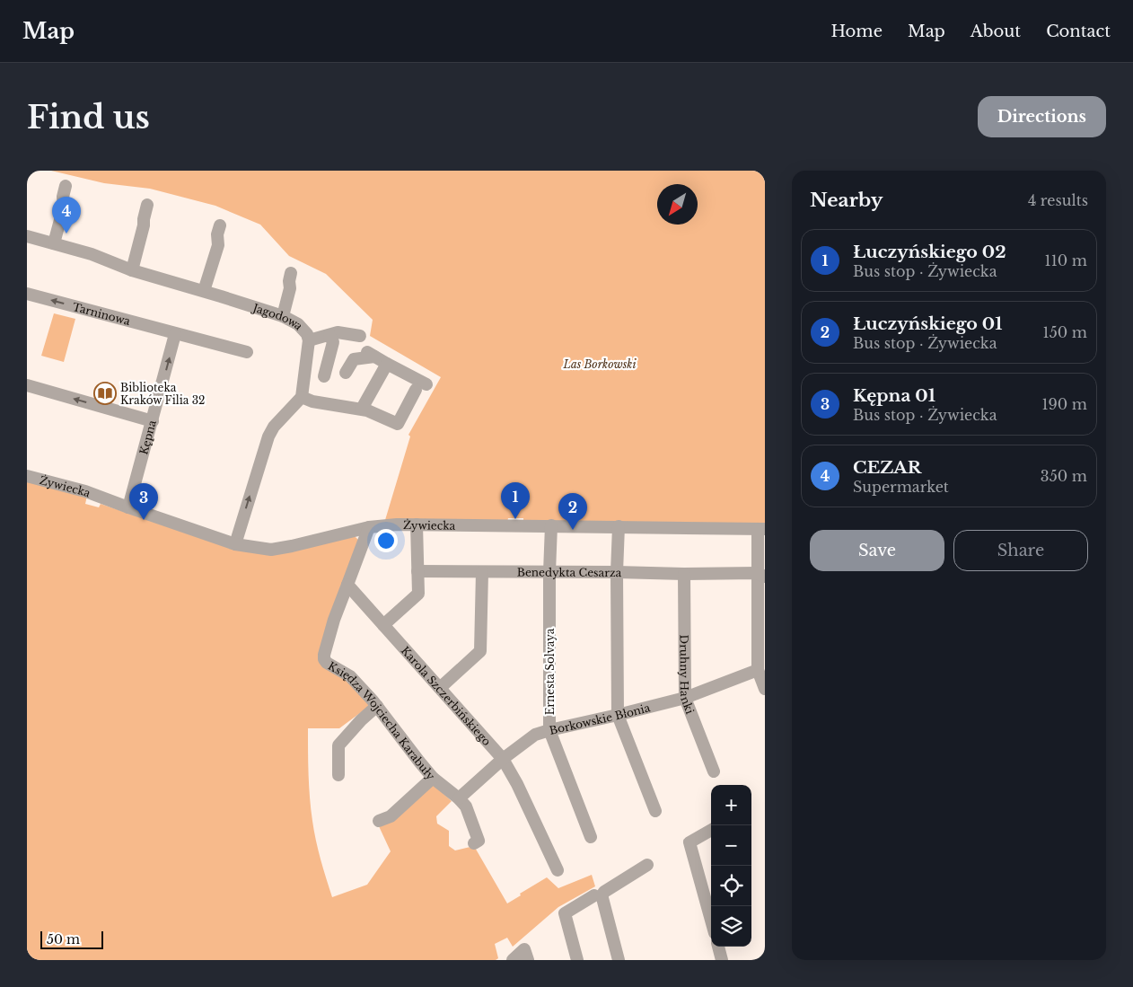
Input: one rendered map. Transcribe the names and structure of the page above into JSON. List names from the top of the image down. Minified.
{"streets":{"street":["Tarninowa","Jagodowa","Kępna","Żywiecka","Benedykta Cesarza","Ernesta Solvaya","Druhny Hanki","Karola Szczerbińskiego","Borkowskie Błonia","Księdza Wojciecha Karabuły"]},"crossings":[["Tarninowa","Kępna"],["Kępna","Żywiecka"],["Żywiecka","Ernesta Solvaya"],["Benedykta Cesarza","Ernesta Solvaya"],["Benedykta Cesarza","Druhny Hanki"],["Ernesta Solvaya","Borkowskie Błonia"],["Druhny Hanki","Borkowskie Błonia"],["Karola Szczerbińskiego","Borkowskie Błonia"],["Karola Szczerbińskiego","Księdza Wojciecha Karabuły"],["Borkowskie Błonia","Księdza Wojciecha Karabuły"]],"one_way":["Kępna"],"parks":["Las Borkowski"],"places":{"library":["Biblioteka Kraków Filia 32"]},"scale_bar":"50 m","north":"bottom left","page":{"header":"Map","nav":["Home","Map","About","Contact"],"buttons":["Directions",["Save","Share"]],"title":"Find us","heading":["Nearby","4 results"],"pins":["4","1","3","2"],"list":[{"mark":"1","name":"Łuczyńskiego 02","note":"Bus stop · Żywiecka","value":"110 m"},{"mark":"2","name":"Łuczyńskiego 01","note":"Bus stop · Żywiecka","value":"150 m"},{"mark":"3","name":"Kępna 01","note":"Bus stop · Żywiecka","value":"190 m"},{"mark":"4","name":"CEZAR","note":"Supermarket","value":"350 m"}],"map_buttons":["+","−"],"scale":"50 m"}}
